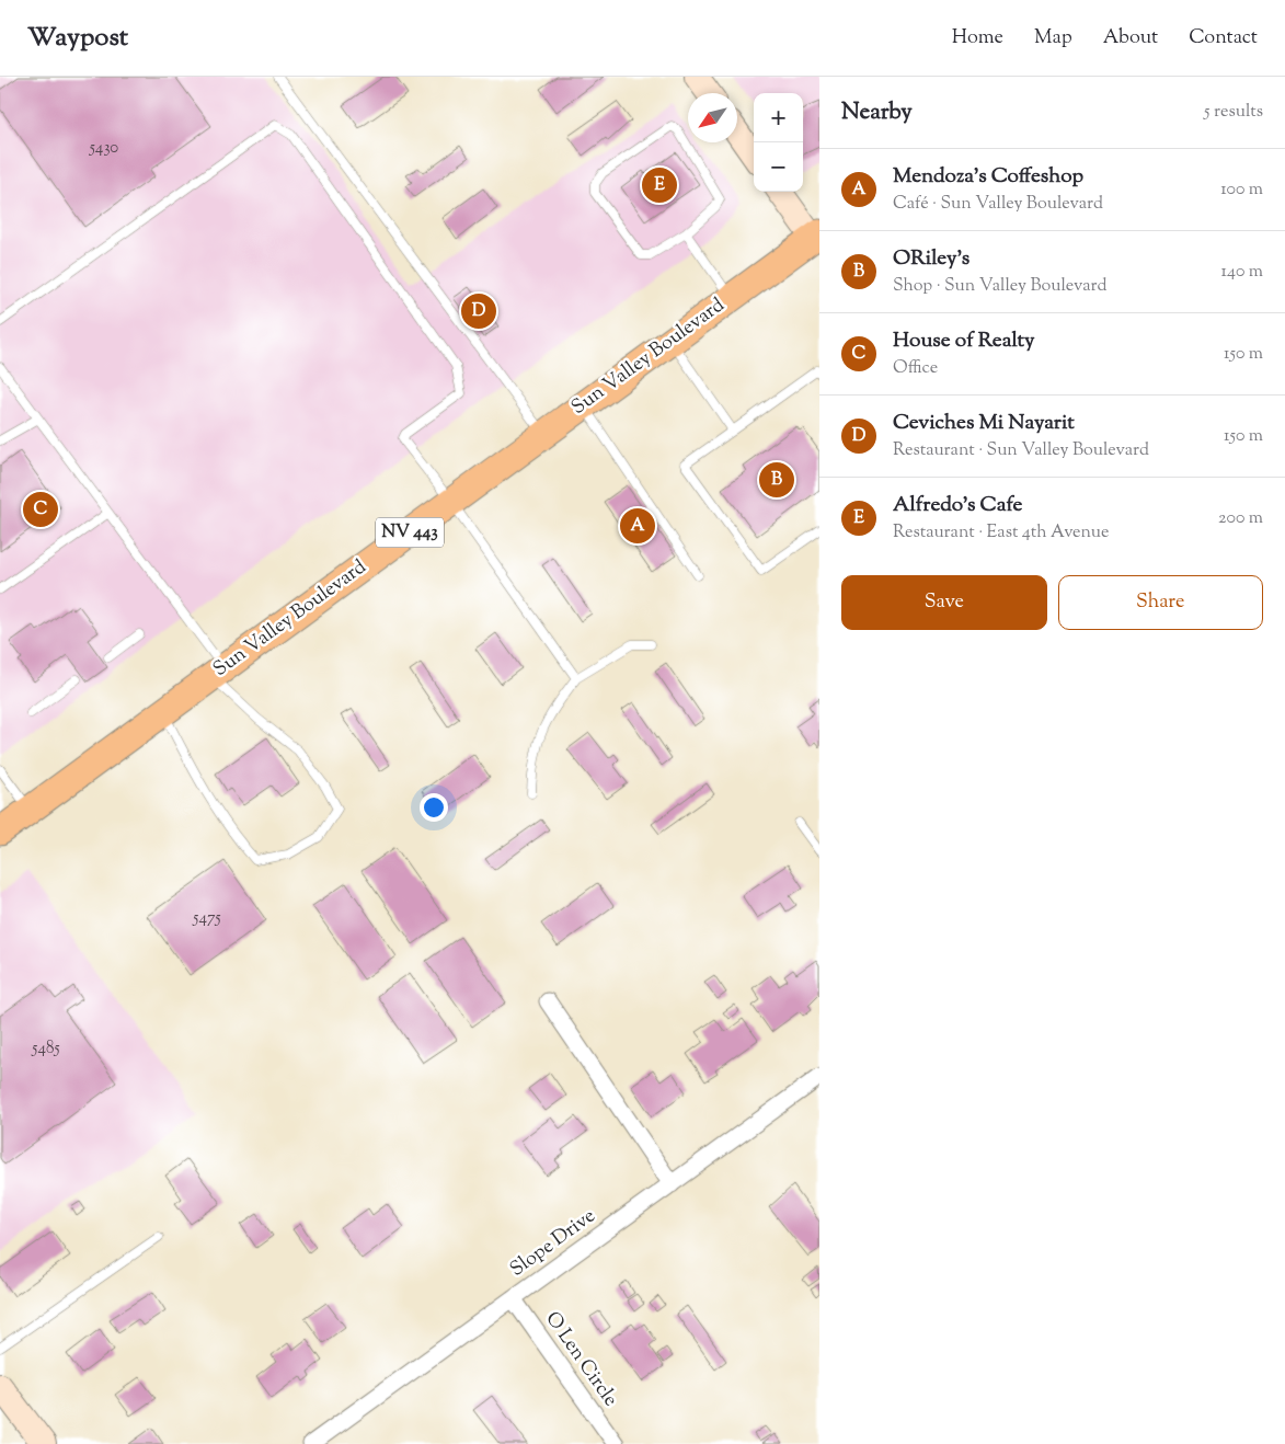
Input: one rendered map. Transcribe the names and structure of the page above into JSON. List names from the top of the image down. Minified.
{"streets":{"main road":["Sun Valley Boulevard","NV 443"],"street":["Slope Drive","O Len Circle"]},"crossings":[["Slope Drive","O Len Circle"]],"house_numbers":["5430","5475","5485"],"north":"bottom left","page":{"header":"Waypost","nav":["Home","Map","About","Contact"],"heading":["Nearby","5 results"],"map_buttons":["+","−"],"list":[{"mark":"A","name":"Mendoza's Coffeshop","note":"Café · Sun Valley Boulevard","value":"100 m"},{"mark":"B","name":"ORiley's","note":"Shop · Sun Valley Boulevard","value":"140 m"},{"mark":"C","name":"House of Realty","note":"Office","value":"150 m"},{"mark":"D","name":"Ceviches Mi Nayarit","note":"Restaurant · Sun Valley Boulevard","value":"150 m"},{"mark":"E","name":"Alfredo's Cafe","note":"Restaurant · East 4th Avenue","value":"200 m"}],"pins":["E","D","B","C","A"],"buttons":["Save","Share"]}}
